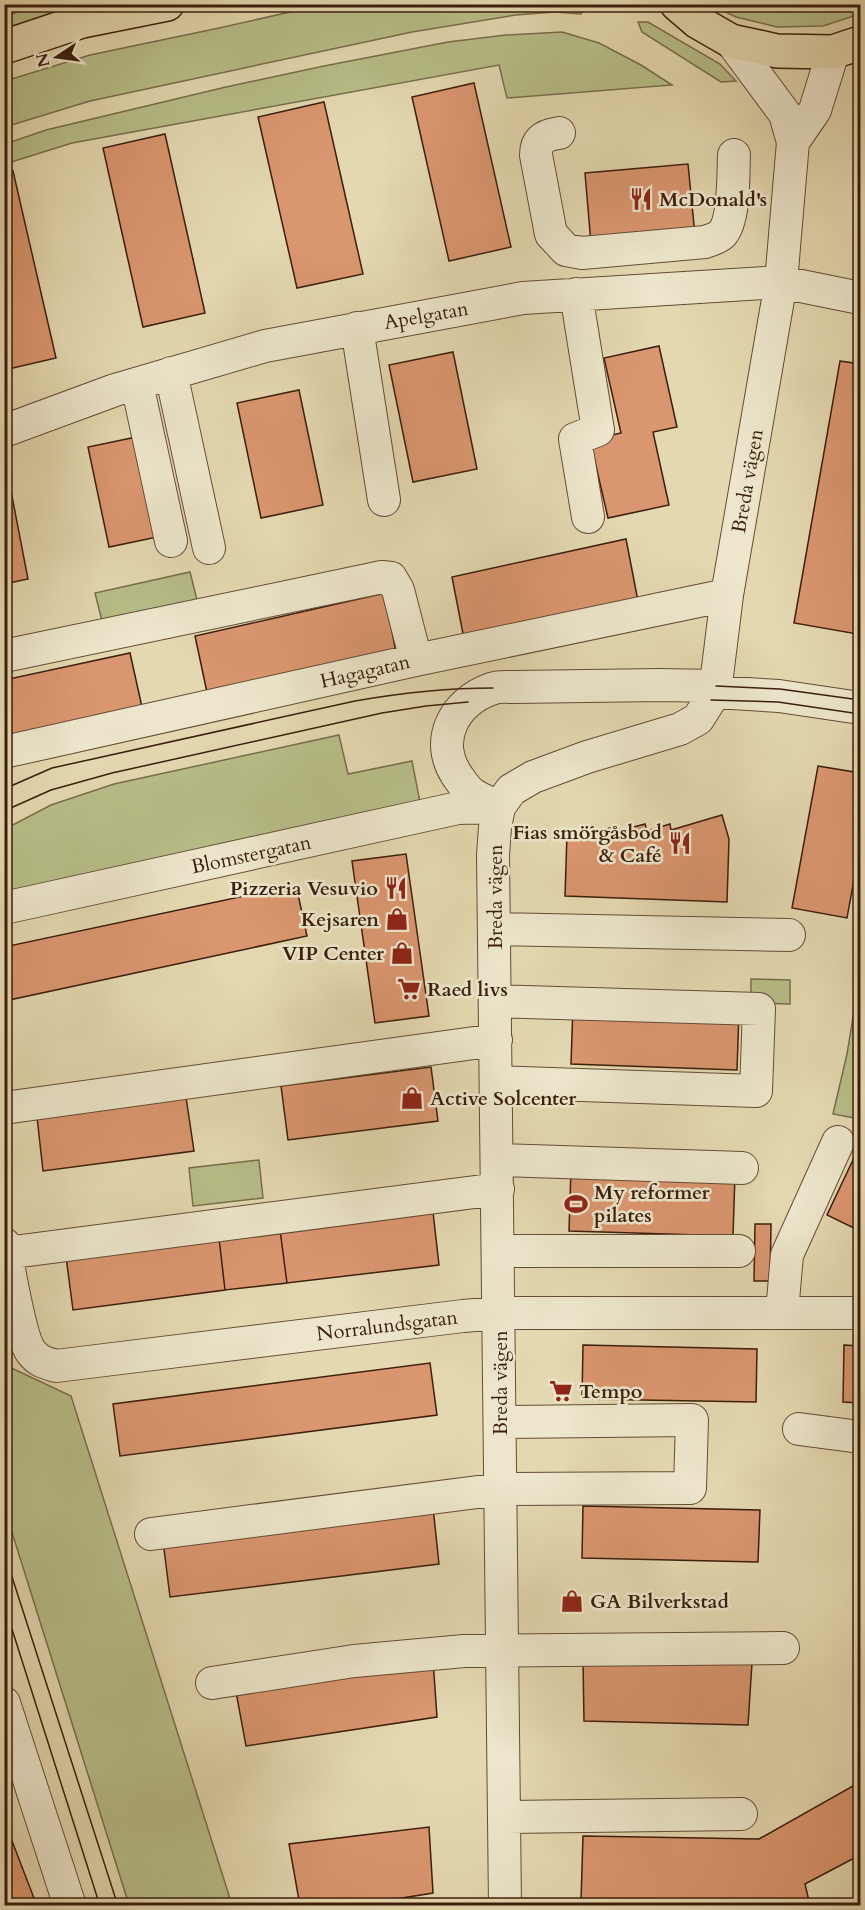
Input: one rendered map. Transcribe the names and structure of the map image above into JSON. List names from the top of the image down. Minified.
{"streets":{"street":["Apelgatan","Breda vägen","Hagagatan","Blomstergatan","Norralundsgatan"]},"crossings":[["Apelgatan","Breda vägen"],["Breda vägen","Hagagatan"],["Breda vägen","Blomstergatan"],["Breda vägen","Norralundsgatan"]],"places":{"restaurant":["McDonald's","Fias smörgåsbod & Café","Pizzeria Vesuvio"],"shop":["Kejsaren","VIP Center","Active Solcenter","GA Bilverkstad"],"supermarket":["Raed livs","Tempo"],"sports":["My reformer pilates"]},"north":"left"}
